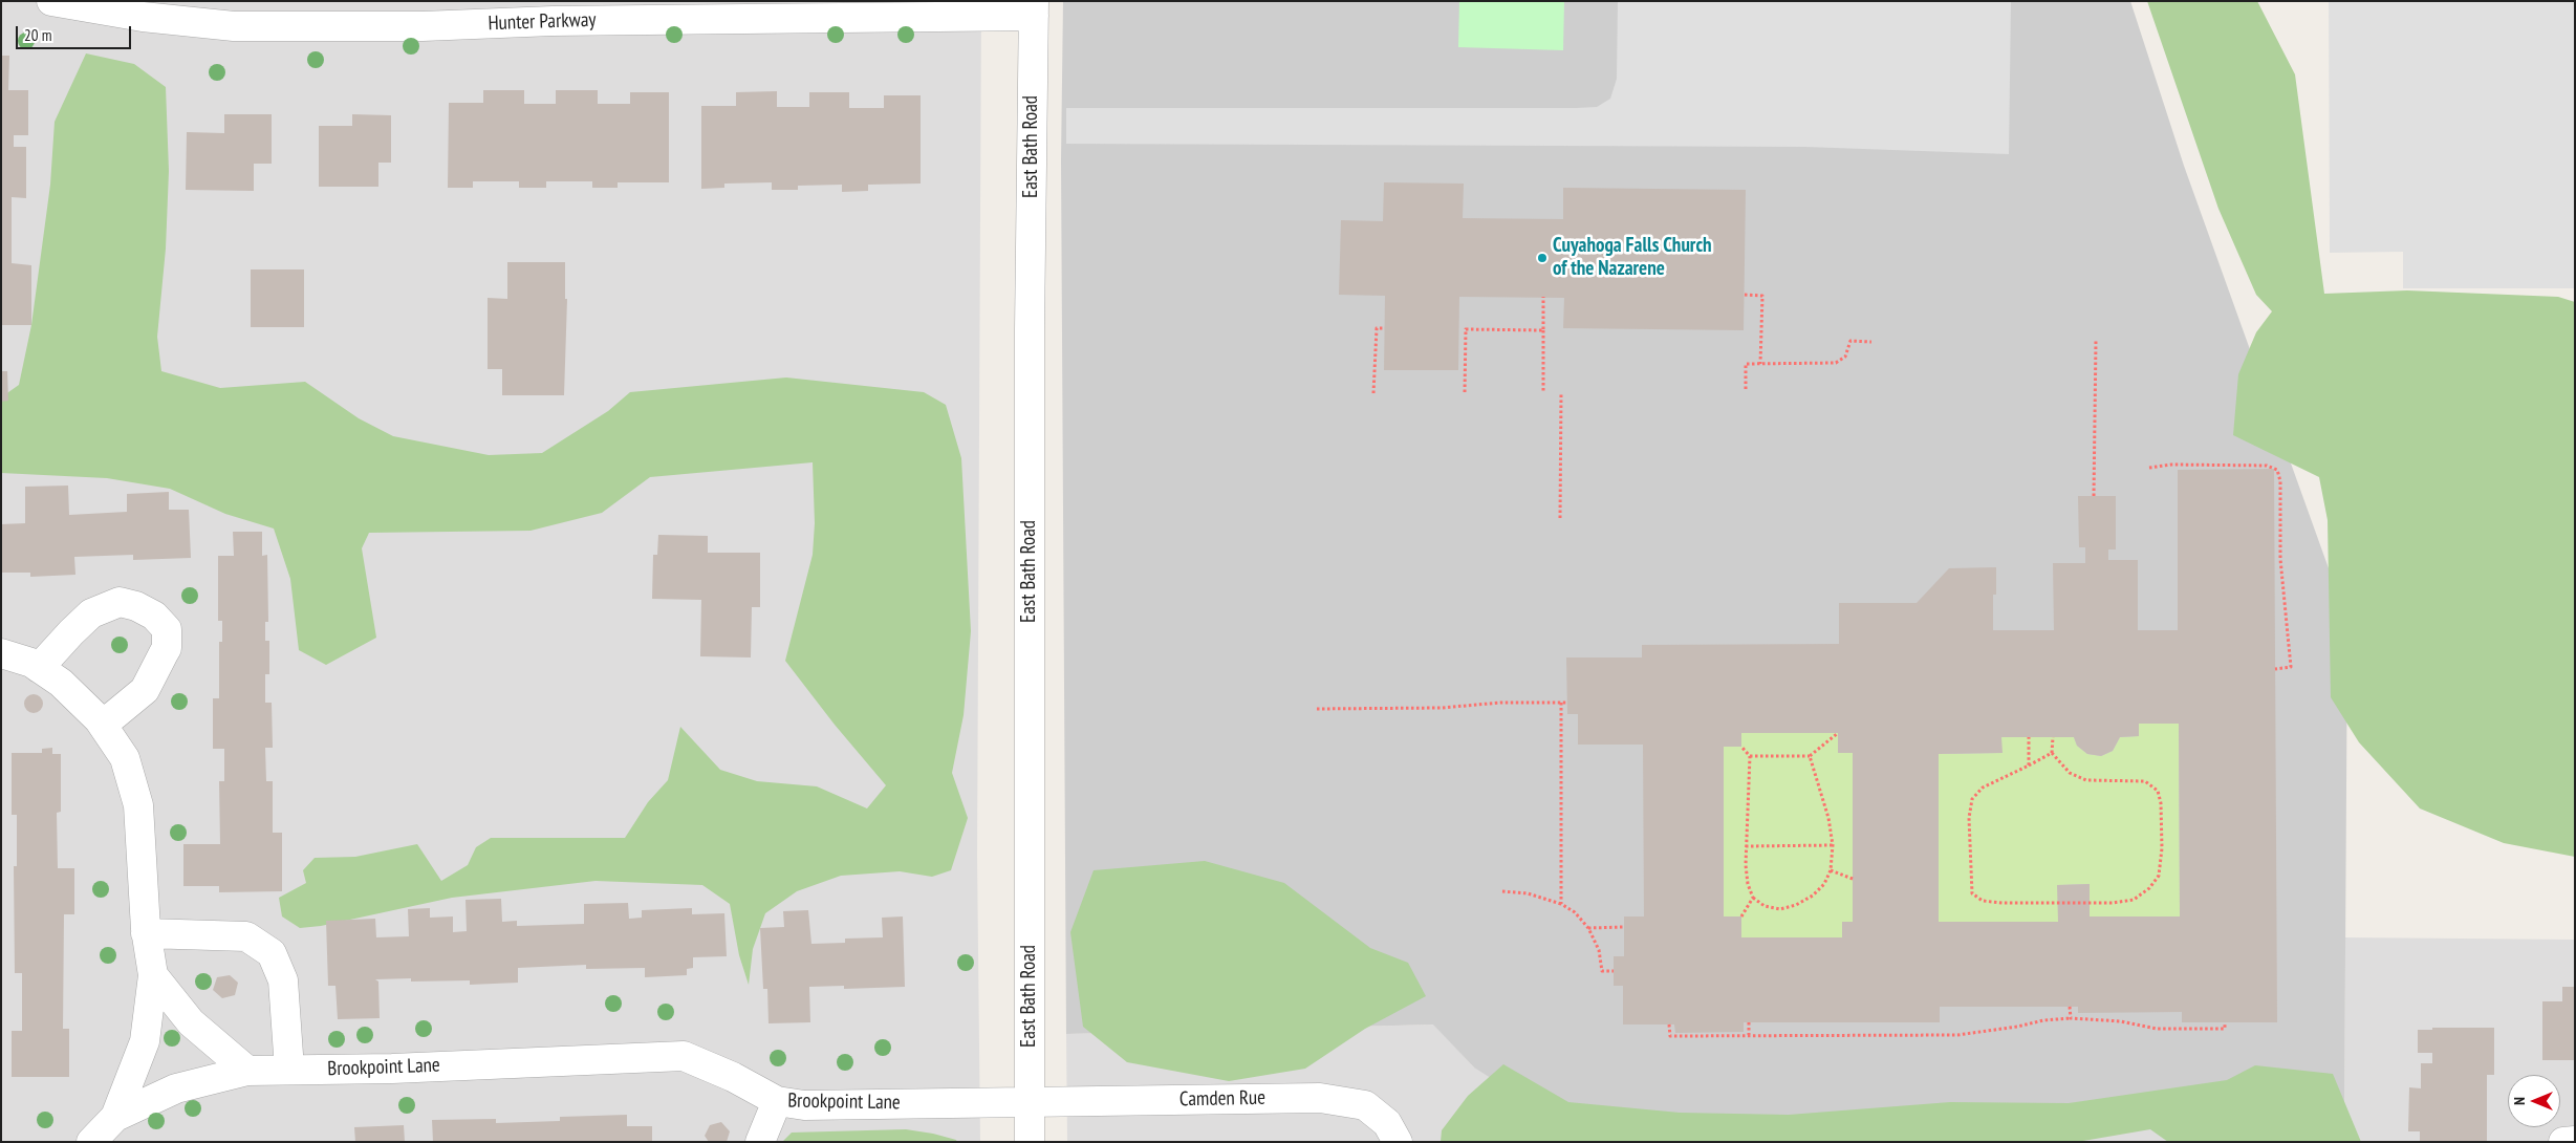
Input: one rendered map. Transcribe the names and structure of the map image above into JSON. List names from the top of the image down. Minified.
{"streets":{"street":["Hunter Parkway","East Bath Road","Brookpoint Lane","Camden Rue"]},"crossings":[["Hunter Parkway","East Bath Road"],["East Bath Road","Brookpoint Lane"],["East Bath Road","Camden Rue"],["Brookpoint Lane","Camden Rue"]],"places":["Cuyahoga Falls Church of the Nazarene"],"scale_bar":"20 m","north":"left"}
